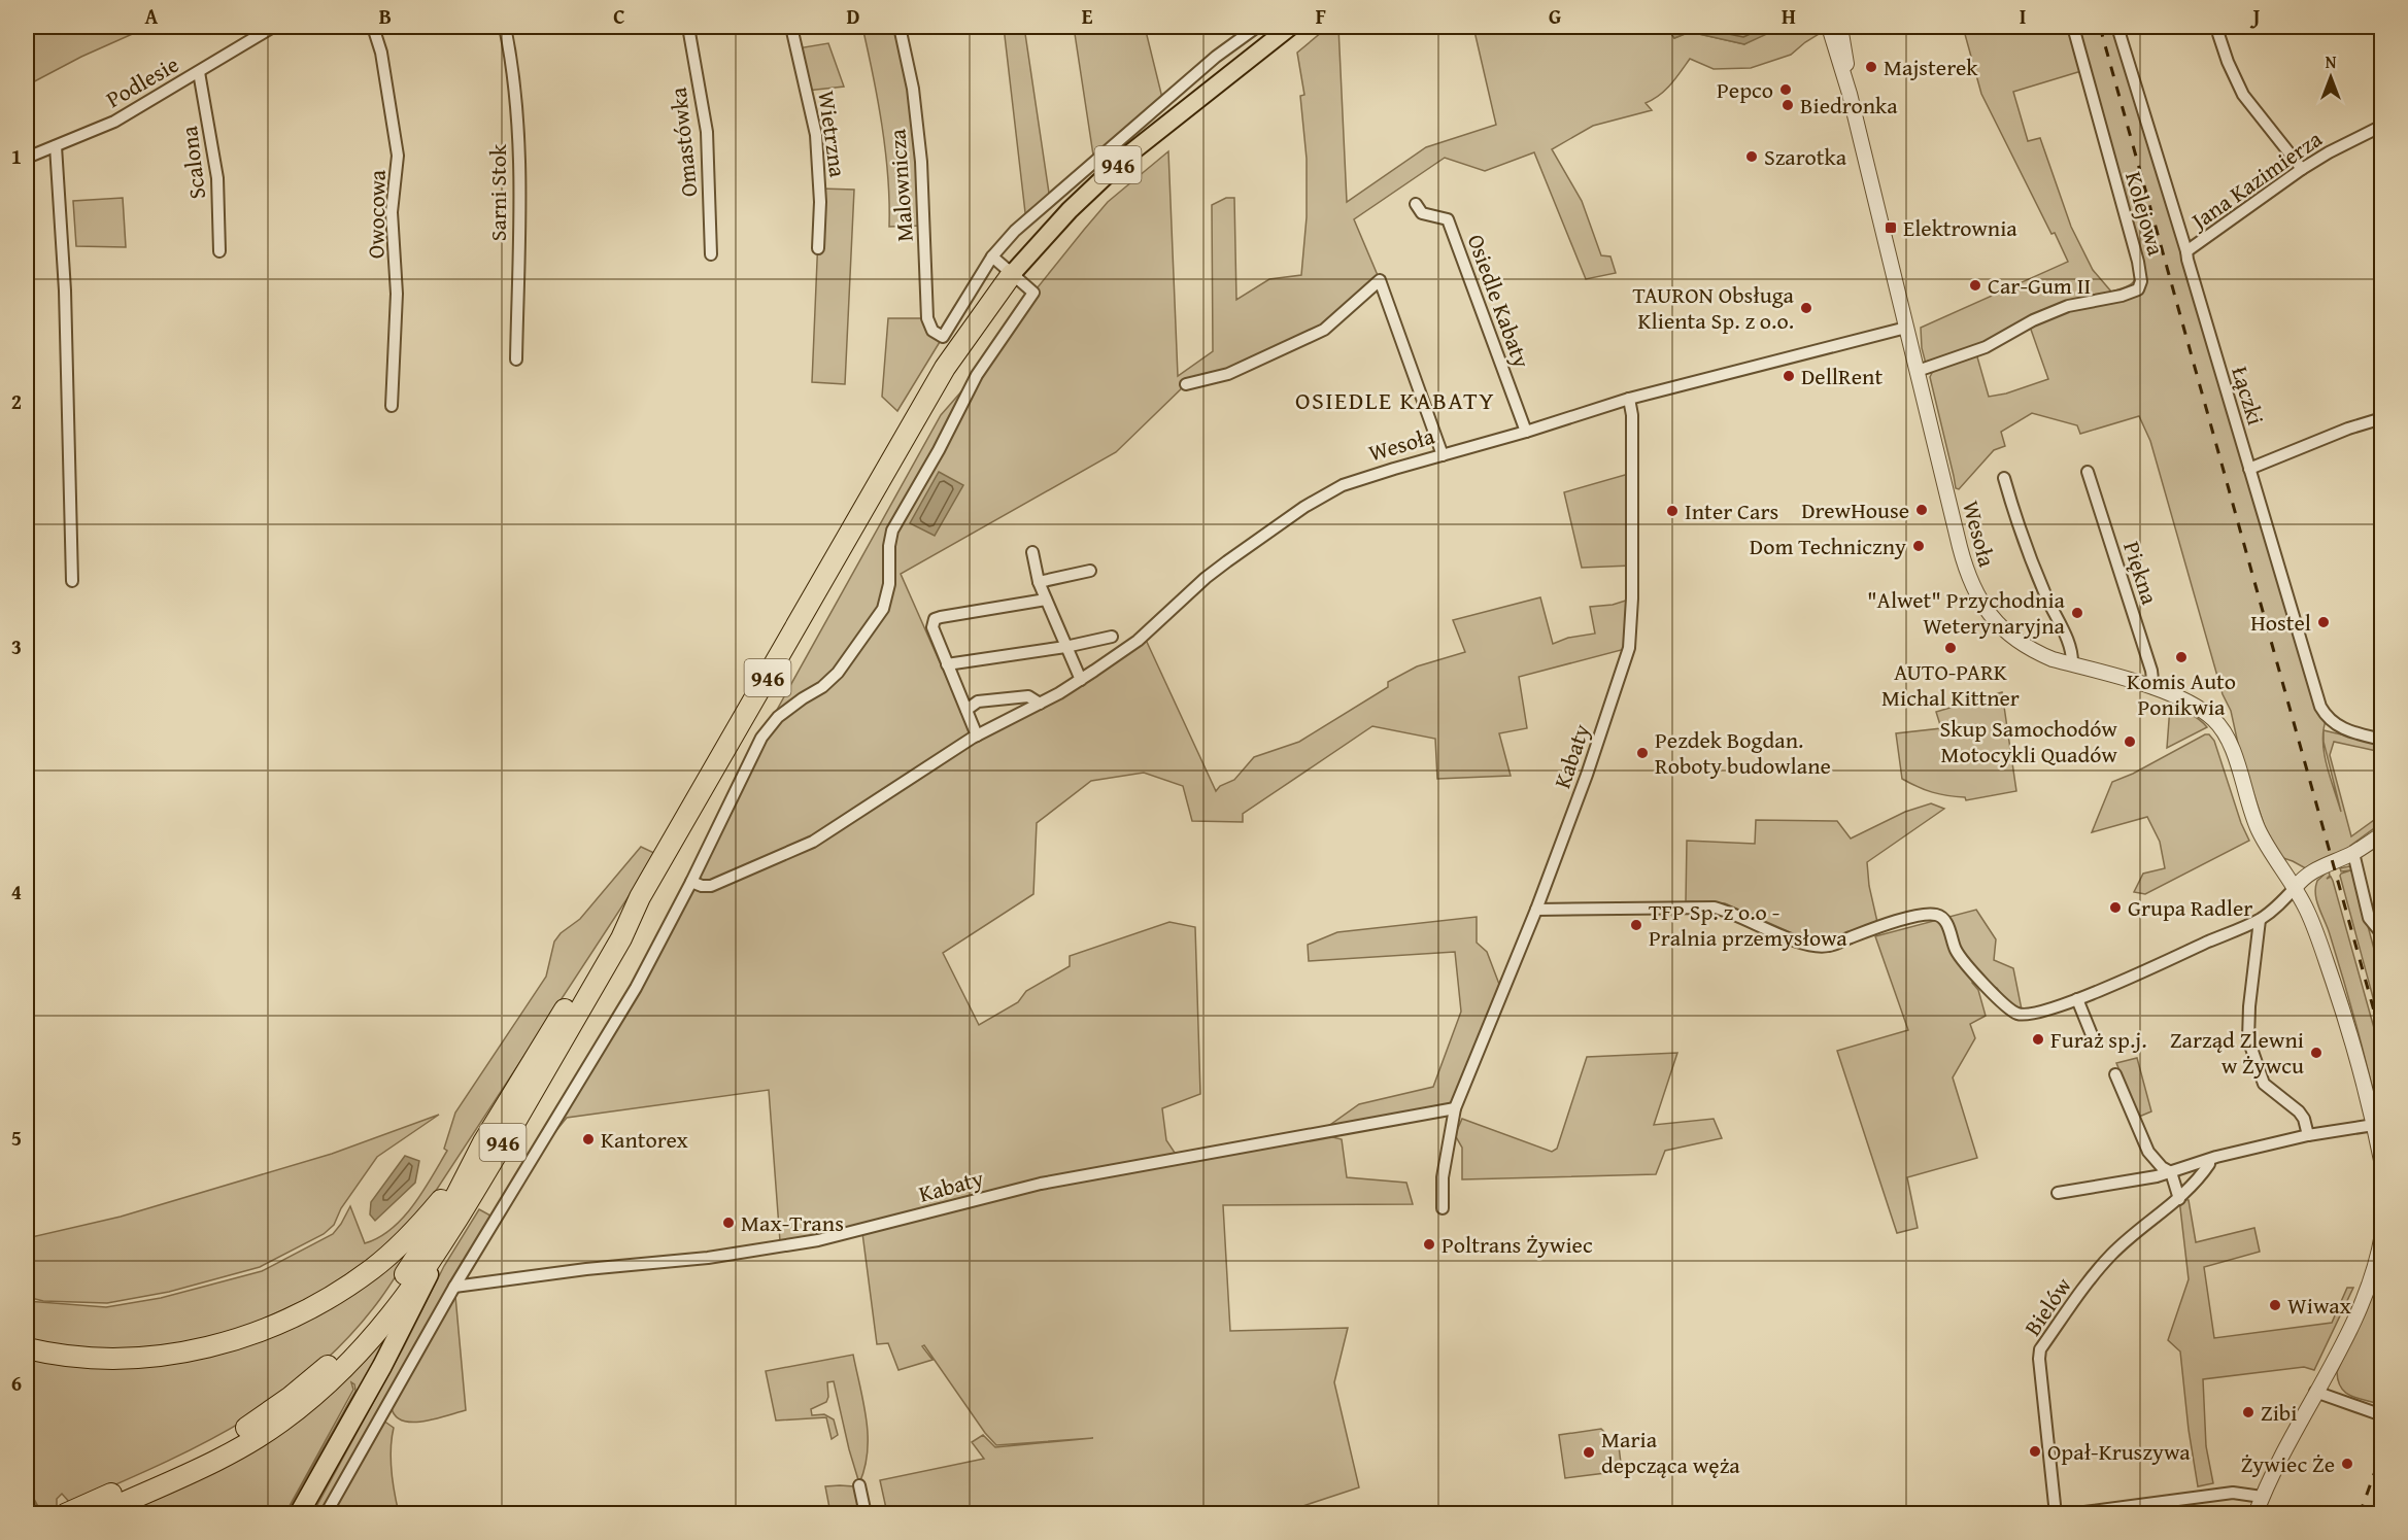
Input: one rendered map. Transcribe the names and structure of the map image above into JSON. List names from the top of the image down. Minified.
{"streets":{"highway":["946"],"street":["Podlesie","Wietrzna","Omastówka","Scalona","Jana Kazimierza","Malownicza","Sarni Stok","Kolejowa","Owocowa","Osiedle Kabaty","Łączki","Wesoła","Piękna","Kabaty","Bielów"]},"crossings":[["Podlesie","Scalona"],["Jana Kazimierza","Łączki"],["Kolejowa","Wesoła"],["Osiedle Kabaty","Wesoła"],["Wesoła","Piękna"],["Wesoła","Kabaty"]],"districts":["OSIEDLE KABATY"],"places":{"other":["Majsterek","Pepco","Biedronka","Szarotka","Car-Gum II","TAURON Obsługa Klienta Sp. z o.o.","DellRent","DrewHouse","Inter Cars","Dom Techniczny","\"Alwet\" Przychodnia Weterynaryjna","Hostel","AUTO-PARK Michal Kittner","Komis Auto Ponikwia","Skup Samochodów Motocykli Quadów","Pezdek Bogdan. Roboty budowlane","Grupa Radler","TFP Sp. z o.o - Pralnia przemysłowa","Furaż sp.j.","Zarząd Zlewni w Żywcu","Kantorex","Max-Trans","Poltrans Żywiec","Wiwax","Zibi","Opał-Kruszywa","Maria depcząca węża","Żywiec Że"],"transit":["Elektrownia"]},"north":"top","grid":{"columns":["A","B","C","D","E","F","G","H","I","J"],"rows":["1","2","3","4","5","6"]}}
